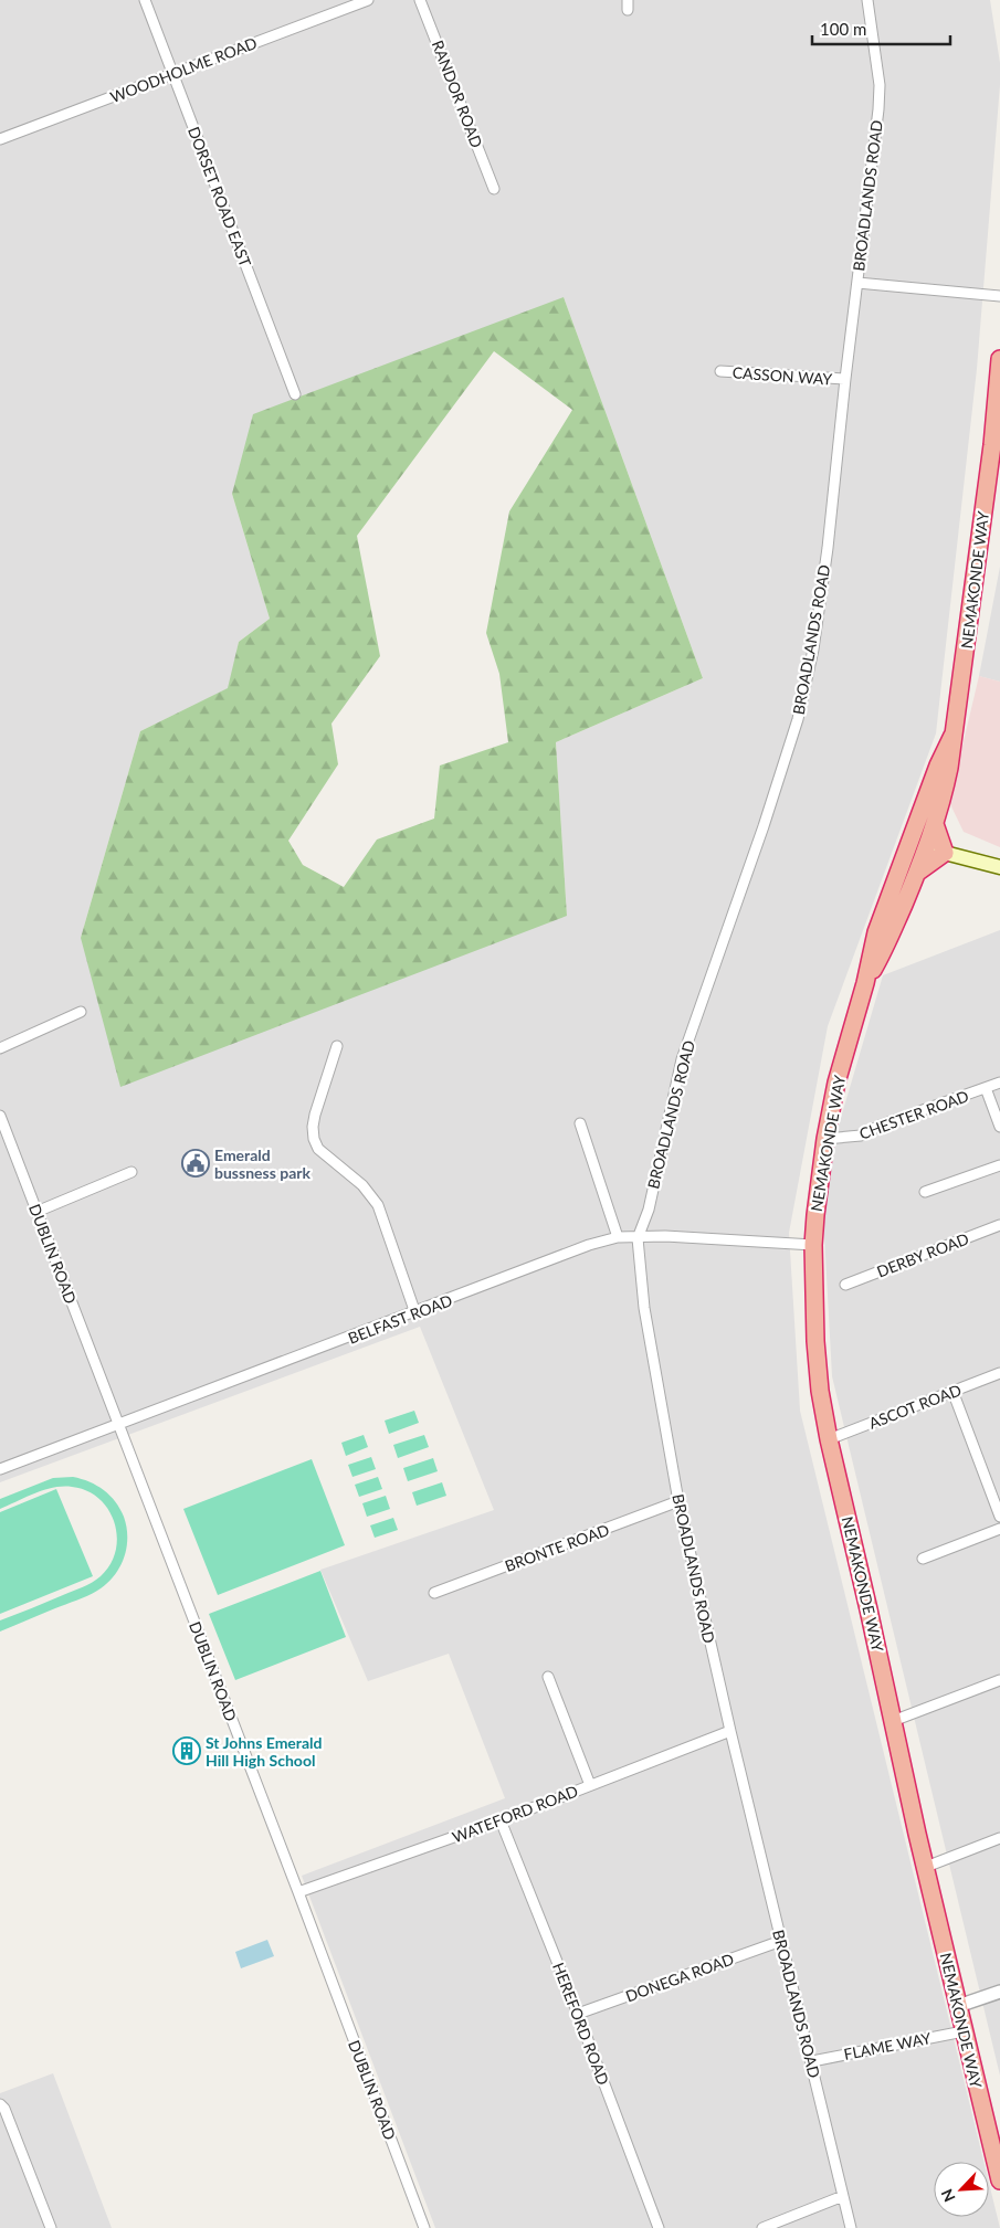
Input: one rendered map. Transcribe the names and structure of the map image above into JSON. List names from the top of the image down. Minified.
{"streets":{"highway":["NEMAKONDE WAY"],"street":["WOODHOLME ROAD","RANDOR ROAD","BROADLANDS ROAD","DORSET ROAD EAST","CASSON WAY","CHESTER ROAD","DUBLIN ROAD","DERBY ROAD","BELFAST ROAD","ASCOT ROAD","BRONTE ROAD","WATEFORD ROAD","DONEGA ROAD","HEREFORD ROAD","FLAME WAY"]},"crossings":[["WOODHOLME ROAD","DORSET ROAD EAST"],["BROADLANDS ROAD","CASSON WAY"],["BROADLANDS ROAD","BELFAST ROAD"],["BROADLANDS ROAD","BRONTE ROAD"],["BROADLANDS ROAD","WATEFORD ROAD"],["BROADLANDS ROAD","DONEGA ROAD"],["BROADLANDS ROAD","FLAME WAY"],["NEMAKONDE WAY","CHESTER ROAD"],["NEMAKONDE WAY","BELFAST ROAD"],["NEMAKONDE WAY","ASCOT ROAD"],["NEMAKONDE WAY","FLAME WAY"],["DUBLIN ROAD","BELFAST ROAD"],["DUBLIN ROAD","WATEFORD ROAD"],["WATEFORD ROAD","HEREFORD ROAD"],["DONEGA ROAD","HEREFORD ROAD"]],"places":{"public building":["Emerald bussness park"],"building":["St Johns Emerald Hill High School"]},"scale_bar":"100 m","north":"bottom left"}
